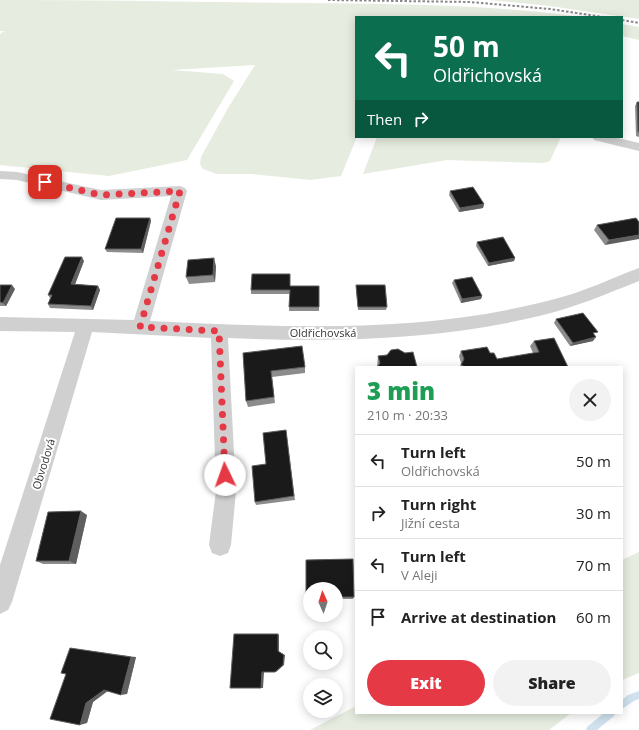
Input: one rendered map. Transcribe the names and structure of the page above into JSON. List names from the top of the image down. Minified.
{"streets":{"street":["Oldřichovská","Obvodová"]},"crossings":[["Oldřichovská","Obvodová"]],"north":"top","page":{"turn":["50 m","Oldřichovská"],"then":"Then","heading":["3 min","210 m · 20:33"],"list":[{"name":"Turn left","note":"Oldřichovská","value":"50 m"},{"name":"Turn right","note":"Jižní cesta","value":"30 m"},{"name":"Turn left","note":"V Aleji","value":"70 m"},{"name":"Arrive at destination","value":"60 m"}],"buttons":["Exit","Share"]}}
